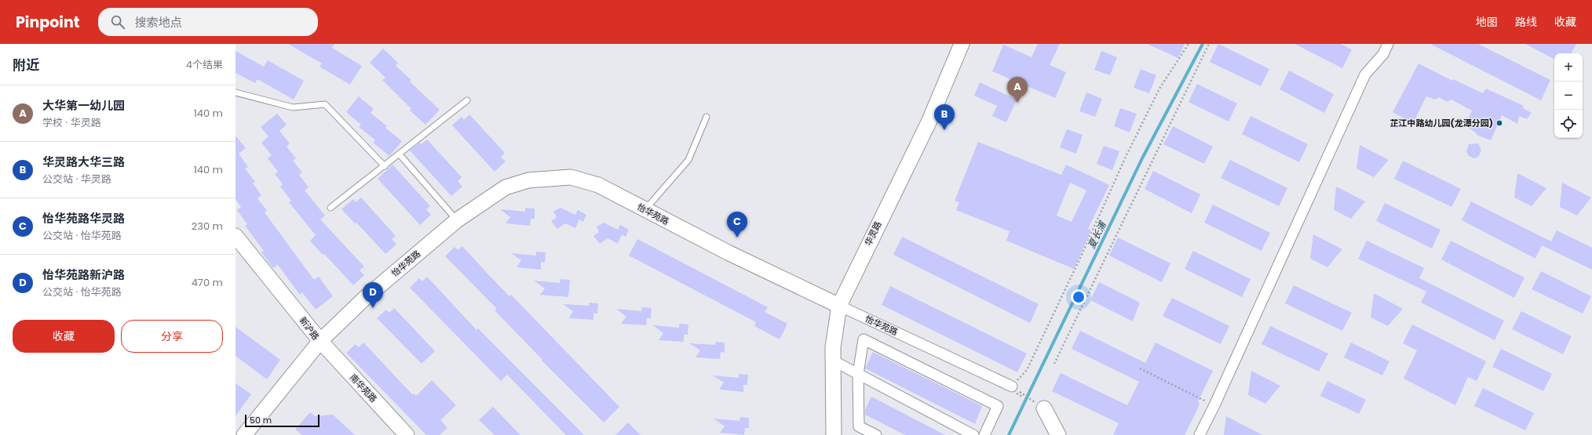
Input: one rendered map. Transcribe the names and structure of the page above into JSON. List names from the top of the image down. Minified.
{"streets":{"street":["怡华苑路","华灵路","新沪路","南华苑路"]},"crossings":[["怡华苑路","华灵路"],["怡华苑路","新沪路"],["怡华苑路","南华苑路"],["新沪路","南华苑路"]],"water":["夏长浦"],"places":["芷江中路幼儿园(龙潭分园)"],"scale_bar":"50 m","page":{"header":"Pinpoint","search":"搜索地点","nav":["地图","路线","收藏"],"heading":["附近","4个结果"],"map_buttons":["+","−"],"pins":["A","B","C","D"],"list":[{"mark":"A","name":"大华第一幼儿园","note":"学校 · 华灵路","value":"140 m"},{"mark":"B","name":"华灵路大华三路","note":"公交站 · 华灵路","value":"140 m"},{"mark":"C","name":"怡华苑路华灵路","note":"公交站 · 怡华苑路","value":"230 m"},{"mark":"D","name":"怡华苑路新沪路","note":"公交站 · 怡华苑路","value":"470 m"}],"buttons":["收藏","分享"],"scale":"50 m"}}
